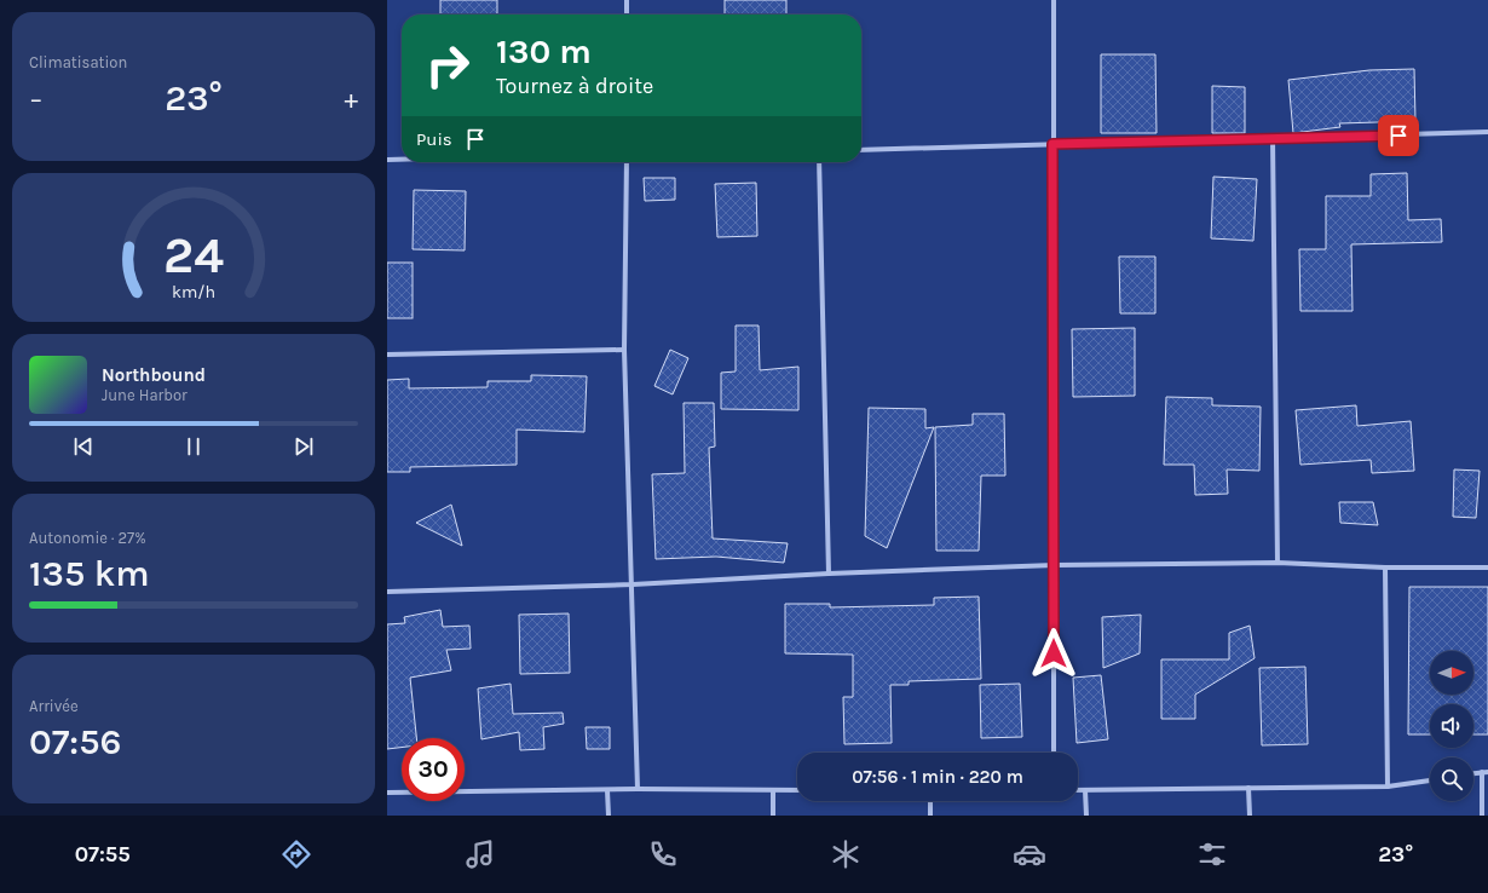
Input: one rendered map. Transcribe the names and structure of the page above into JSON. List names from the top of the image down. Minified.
{"north":"right","page":{"tile":["Climatisation",["Autonomie · 27%","135 km"],["Arrivée","07:56"]],"turn":["130 m","Tournez à droite"],"heat":["−","23°","+"],"then":"Puis","song":["Northbound","June Harbor"],"limit":"30","trip":"07:56 · 1 min · 220 m","tabs":["07:55","23°"],"gauge":["24","km/h"]}}
